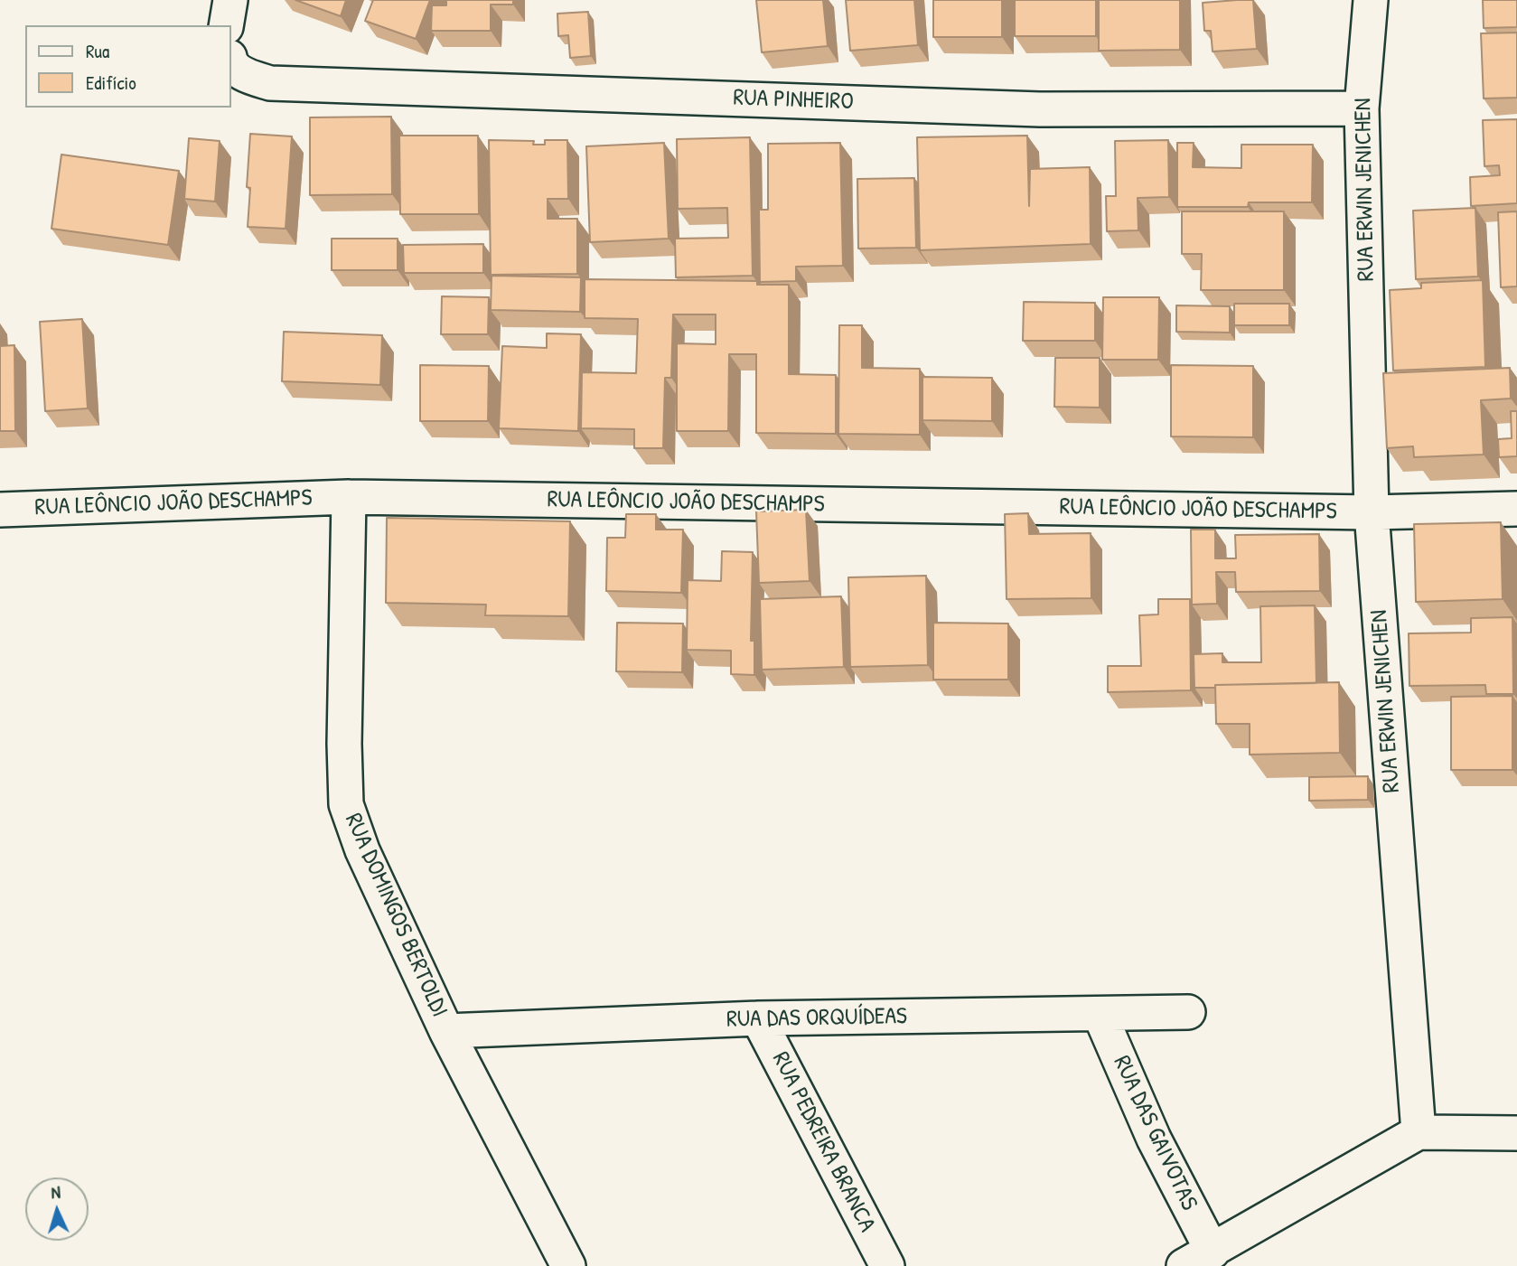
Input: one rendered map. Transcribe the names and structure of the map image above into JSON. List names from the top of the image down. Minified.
{"streets":{"street":["RUA PINHEIRO","RUA ERWIN JENICHEN","RUA LEÔNCIO JOÃO DESCHAMPS","RUA DOMINGOS BERTOLDI","RUA DAS ORQUÍDEAS","RUA DAS GAIVOTAS","RUA PEDREIRA BRANCA"]},"crossings":[["RUA PINHEIRO","RUA ERWIN JENICHEN"],["RUA ERWIN JENICHEN","RUA LEÔNCIO JOÃO DESCHAMPS"],["RUA LEÔNCIO JOÃO DESCHAMPS","RUA DOMINGOS BERTOLDI"],["RUA DOMINGOS BERTOLDI","RUA DAS ORQUÍDEAS"],["RUA DAS ORQUÍDEAS","RUA DAS GAIVOTAS"],["RUA DAS ORQUÍDEAS","RUA PEDREIRA BRANCA"]],"legend":["Rua","Edifício"],"north":"top"}
